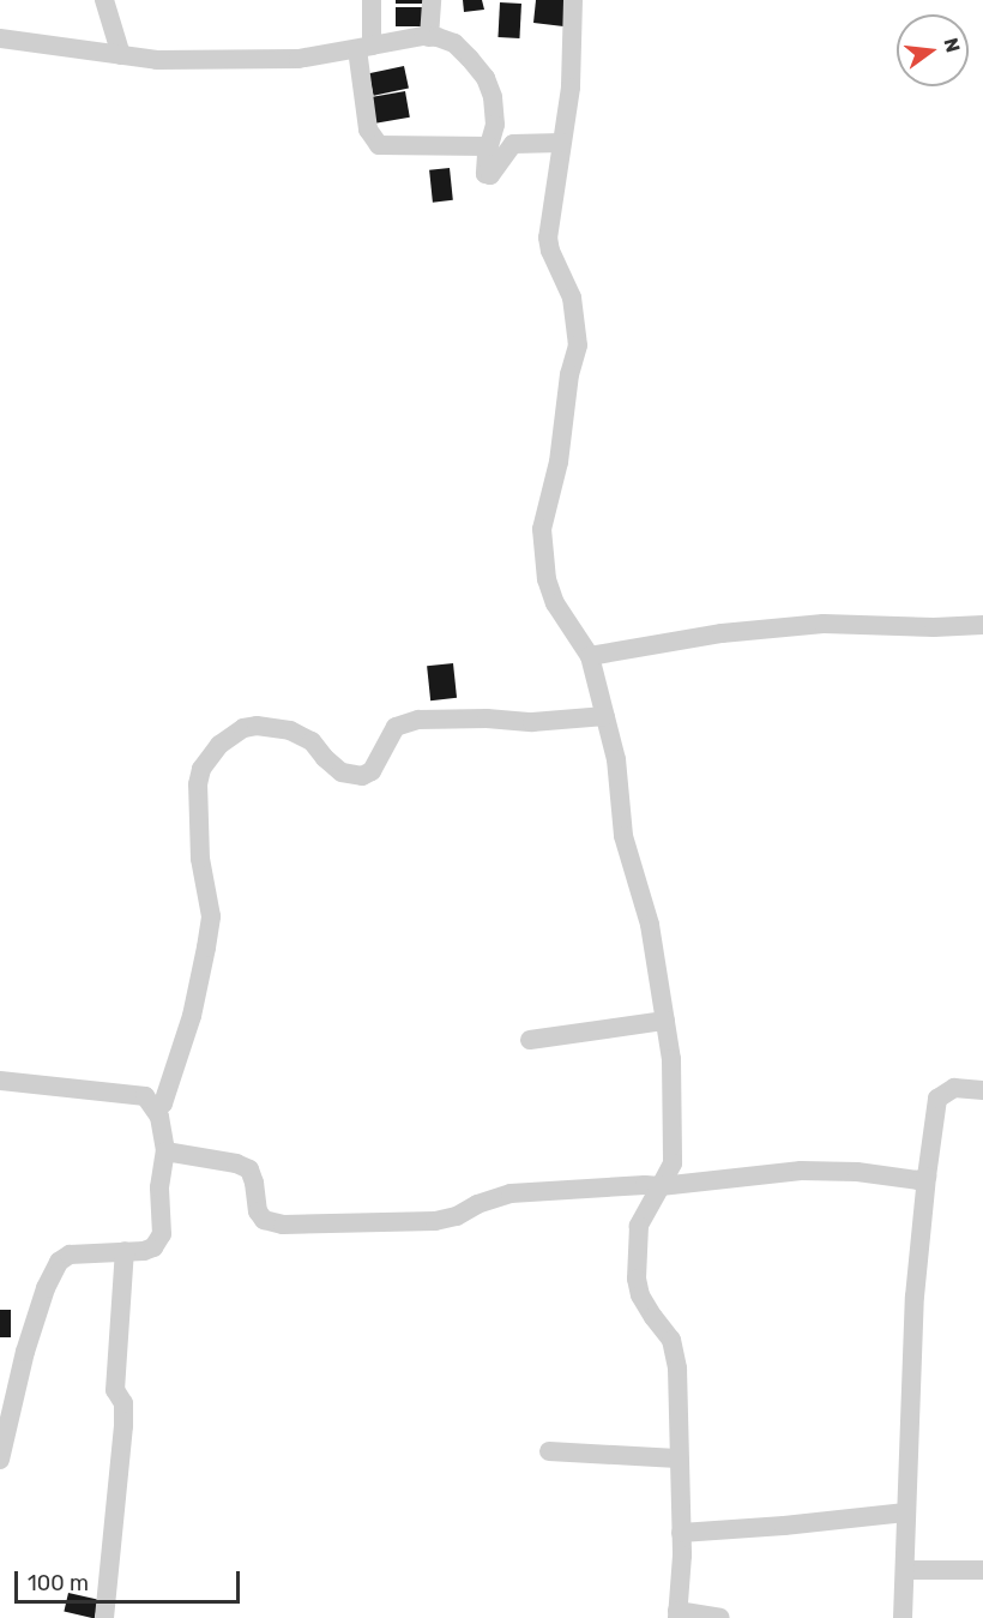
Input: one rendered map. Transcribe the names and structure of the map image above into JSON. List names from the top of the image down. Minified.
{"scale_bar":"100 m","north":"right"}
